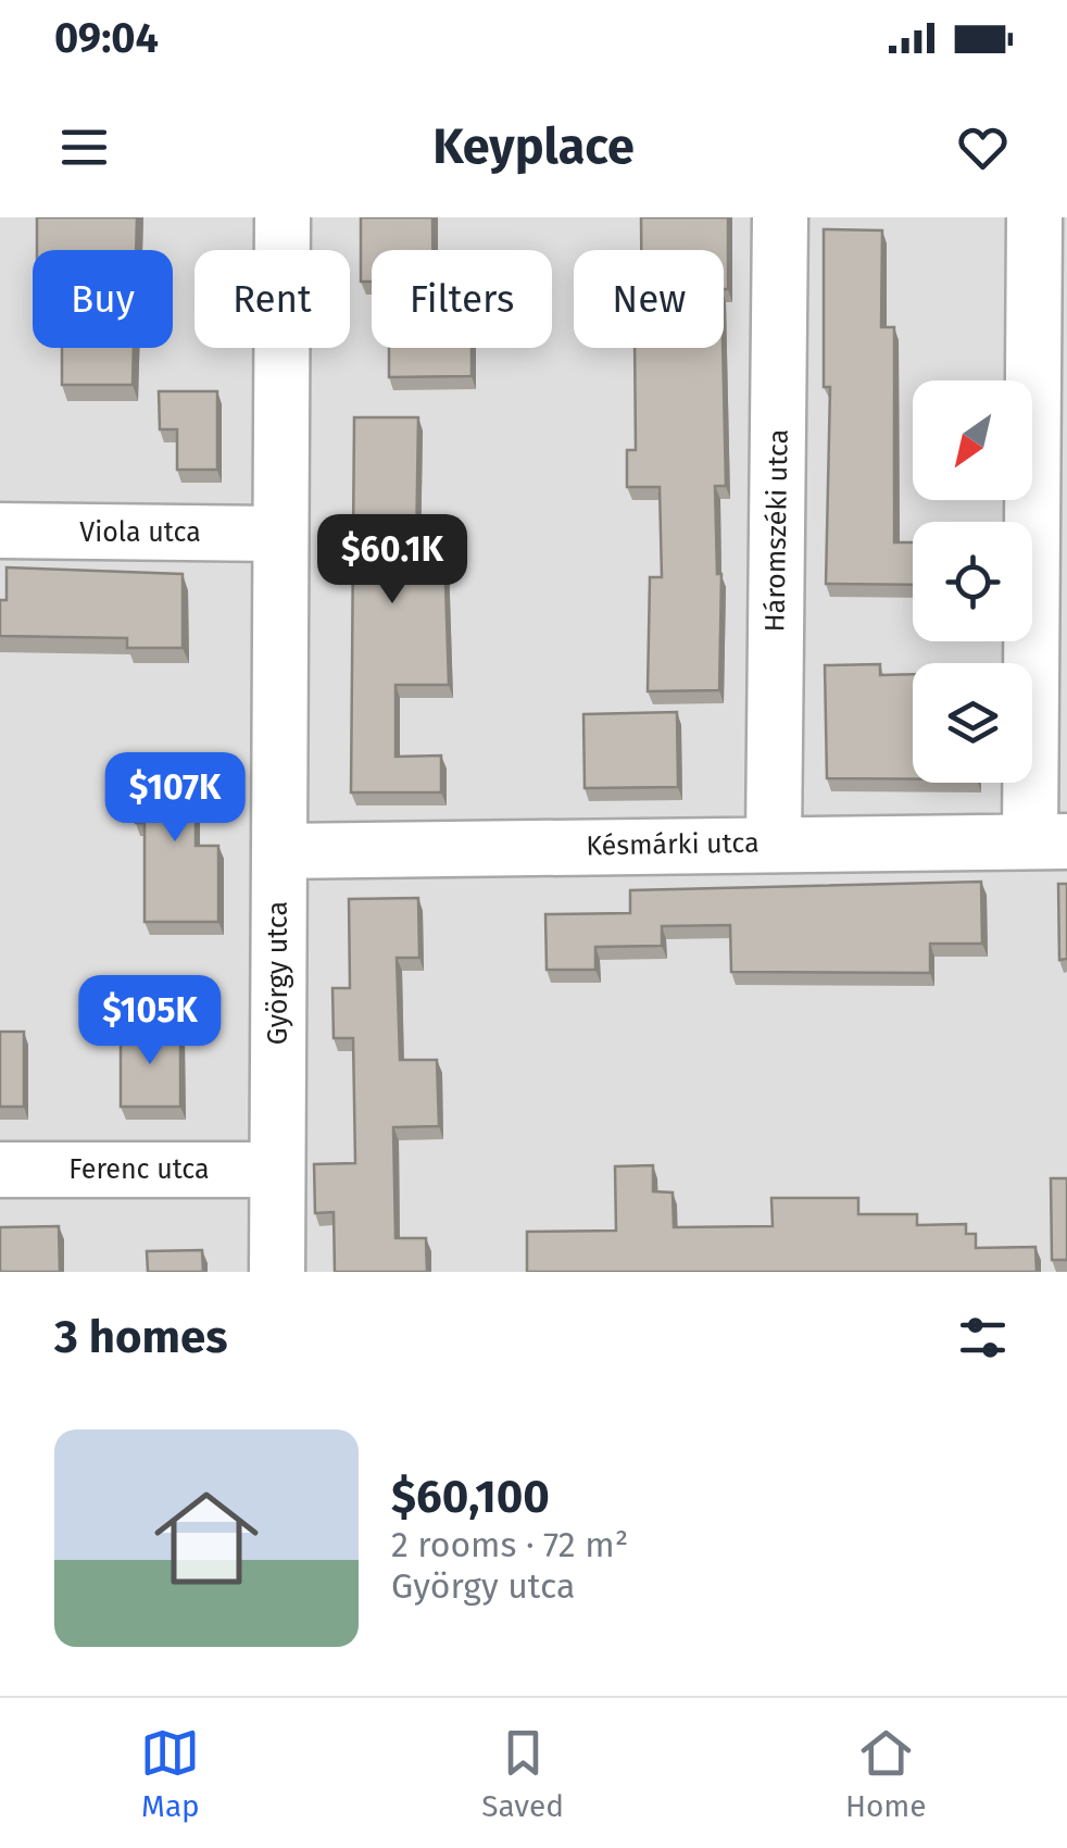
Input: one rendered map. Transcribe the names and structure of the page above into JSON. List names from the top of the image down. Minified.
{"streets":{"street":["Háromszéki utca","Viola utca","Késmárki utca","György utca","Ferenc utca"]},"crossings":[["Háromszéki utca","Késmárki utca"],["Viola utca","György utca"],["Késmárki utca","György utca"],["György utca","Ferenc utca"]],"north":"bottom left","page":{"status":"09:04","header":"Keyplace","chip":["Buy","Rent","Filters","New"],"price":["$60.1K","$107K","$105K"],"heading":"3 homes","list":[{"name":"$60,100","note":"2 rooms · 72 m² · György utca"}],"tabs":["Map","Saved","Home"]}}
